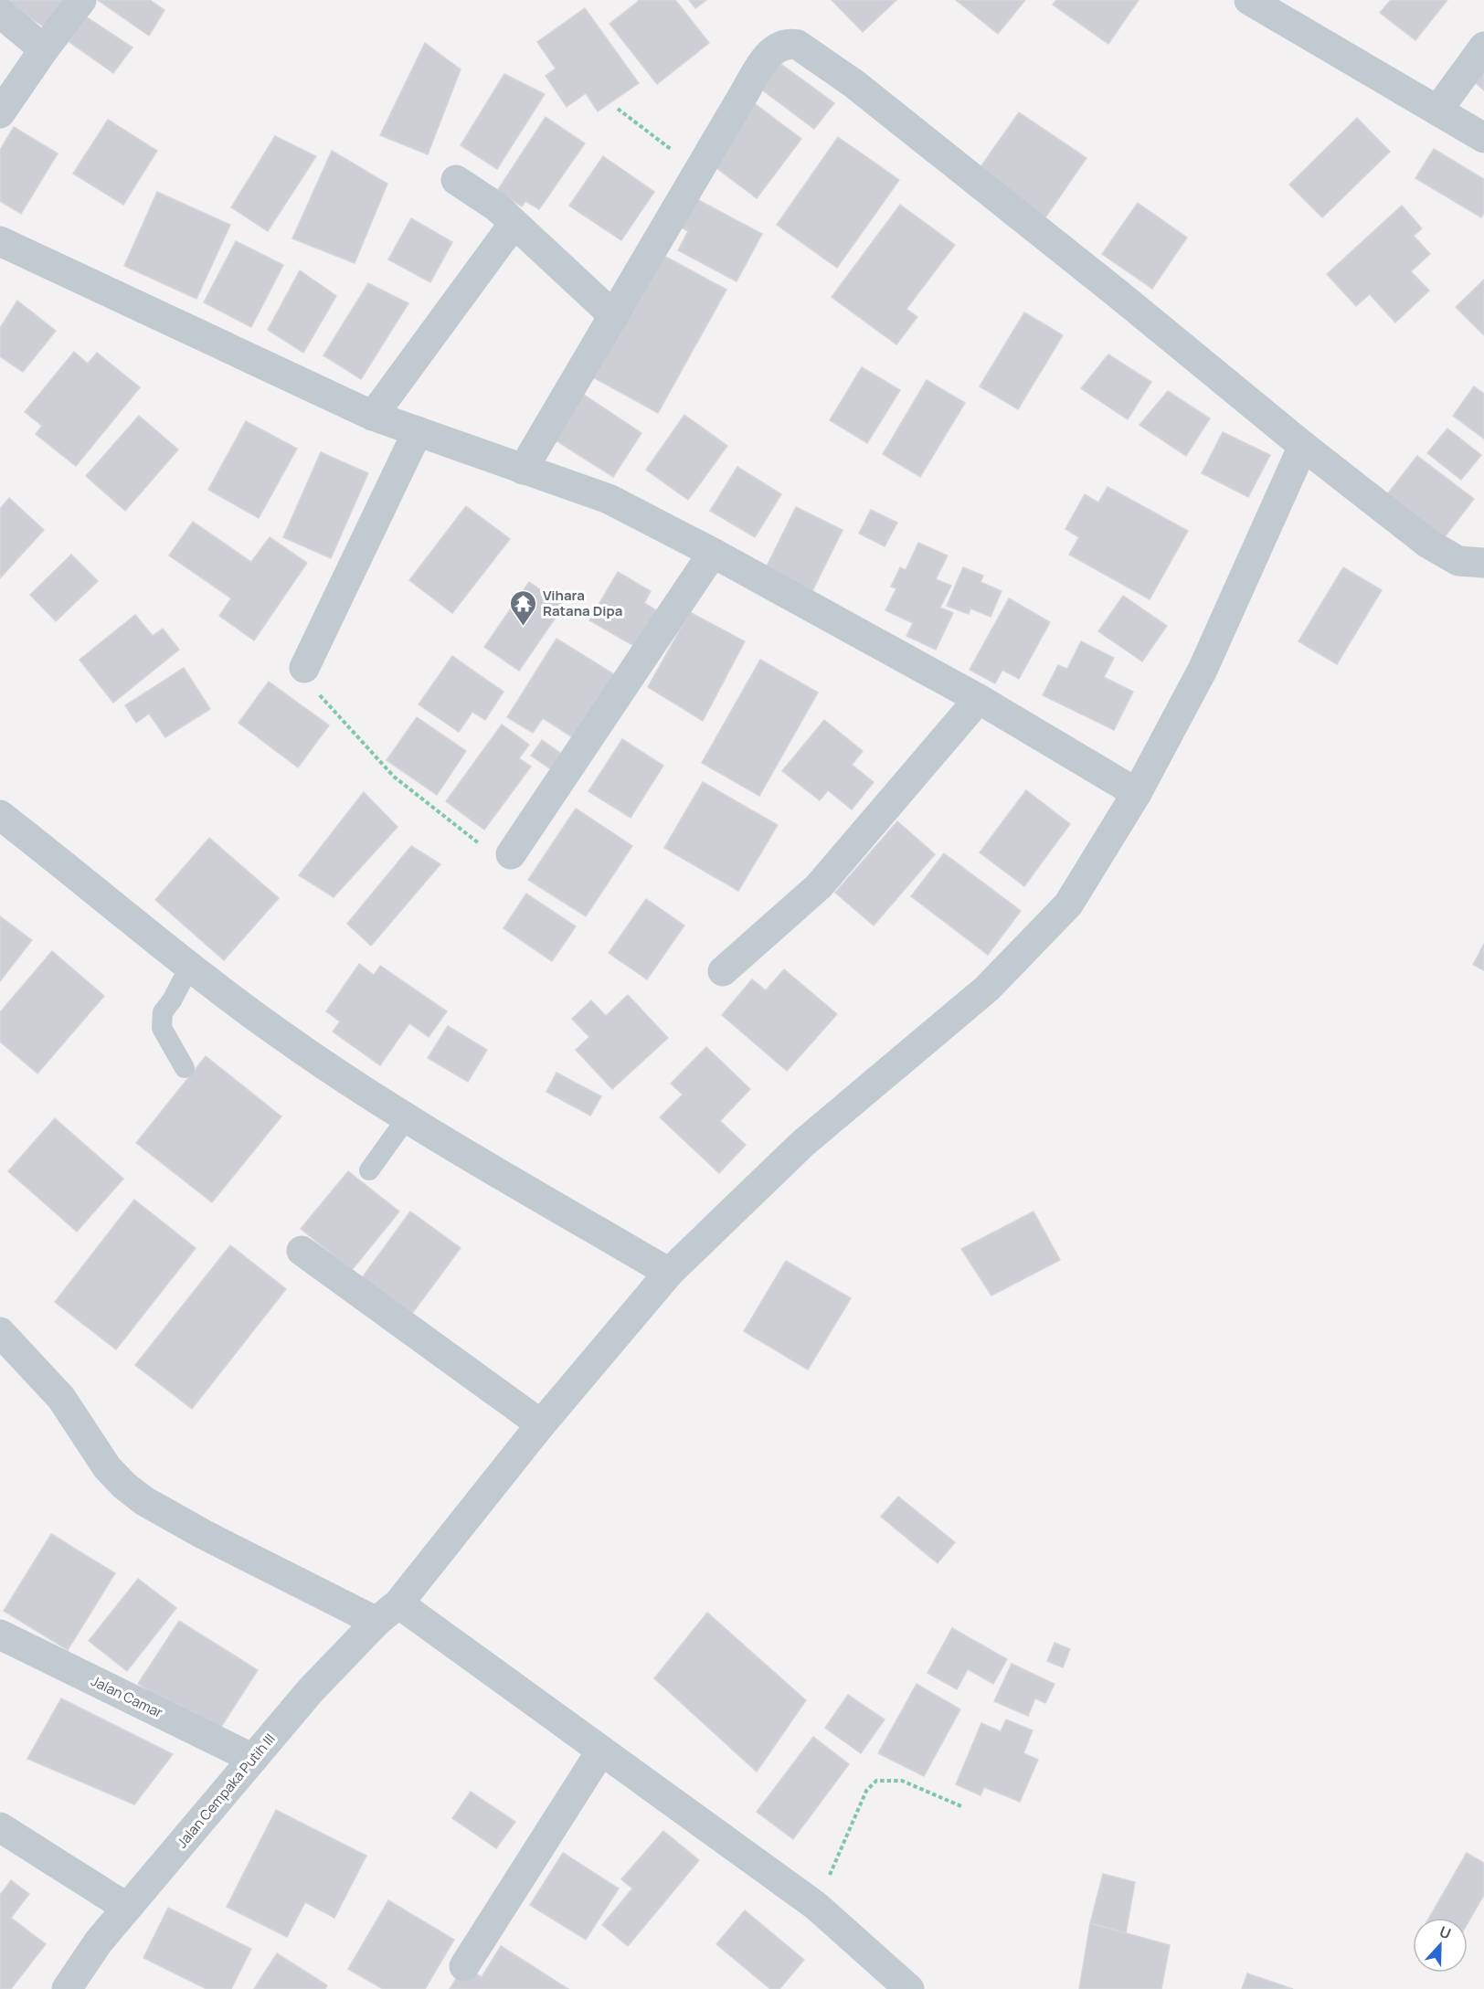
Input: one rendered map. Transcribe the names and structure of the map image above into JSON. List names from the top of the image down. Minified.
{"streets":{"street":["Jalan Camar","Jalan Cempaka Putih III"]},"crossings":[["Jalan Camar","Jalan Cempaka Putih III"]],"places":{"temple":["Vihara Ratana Dipa"]},"north":"top"}
